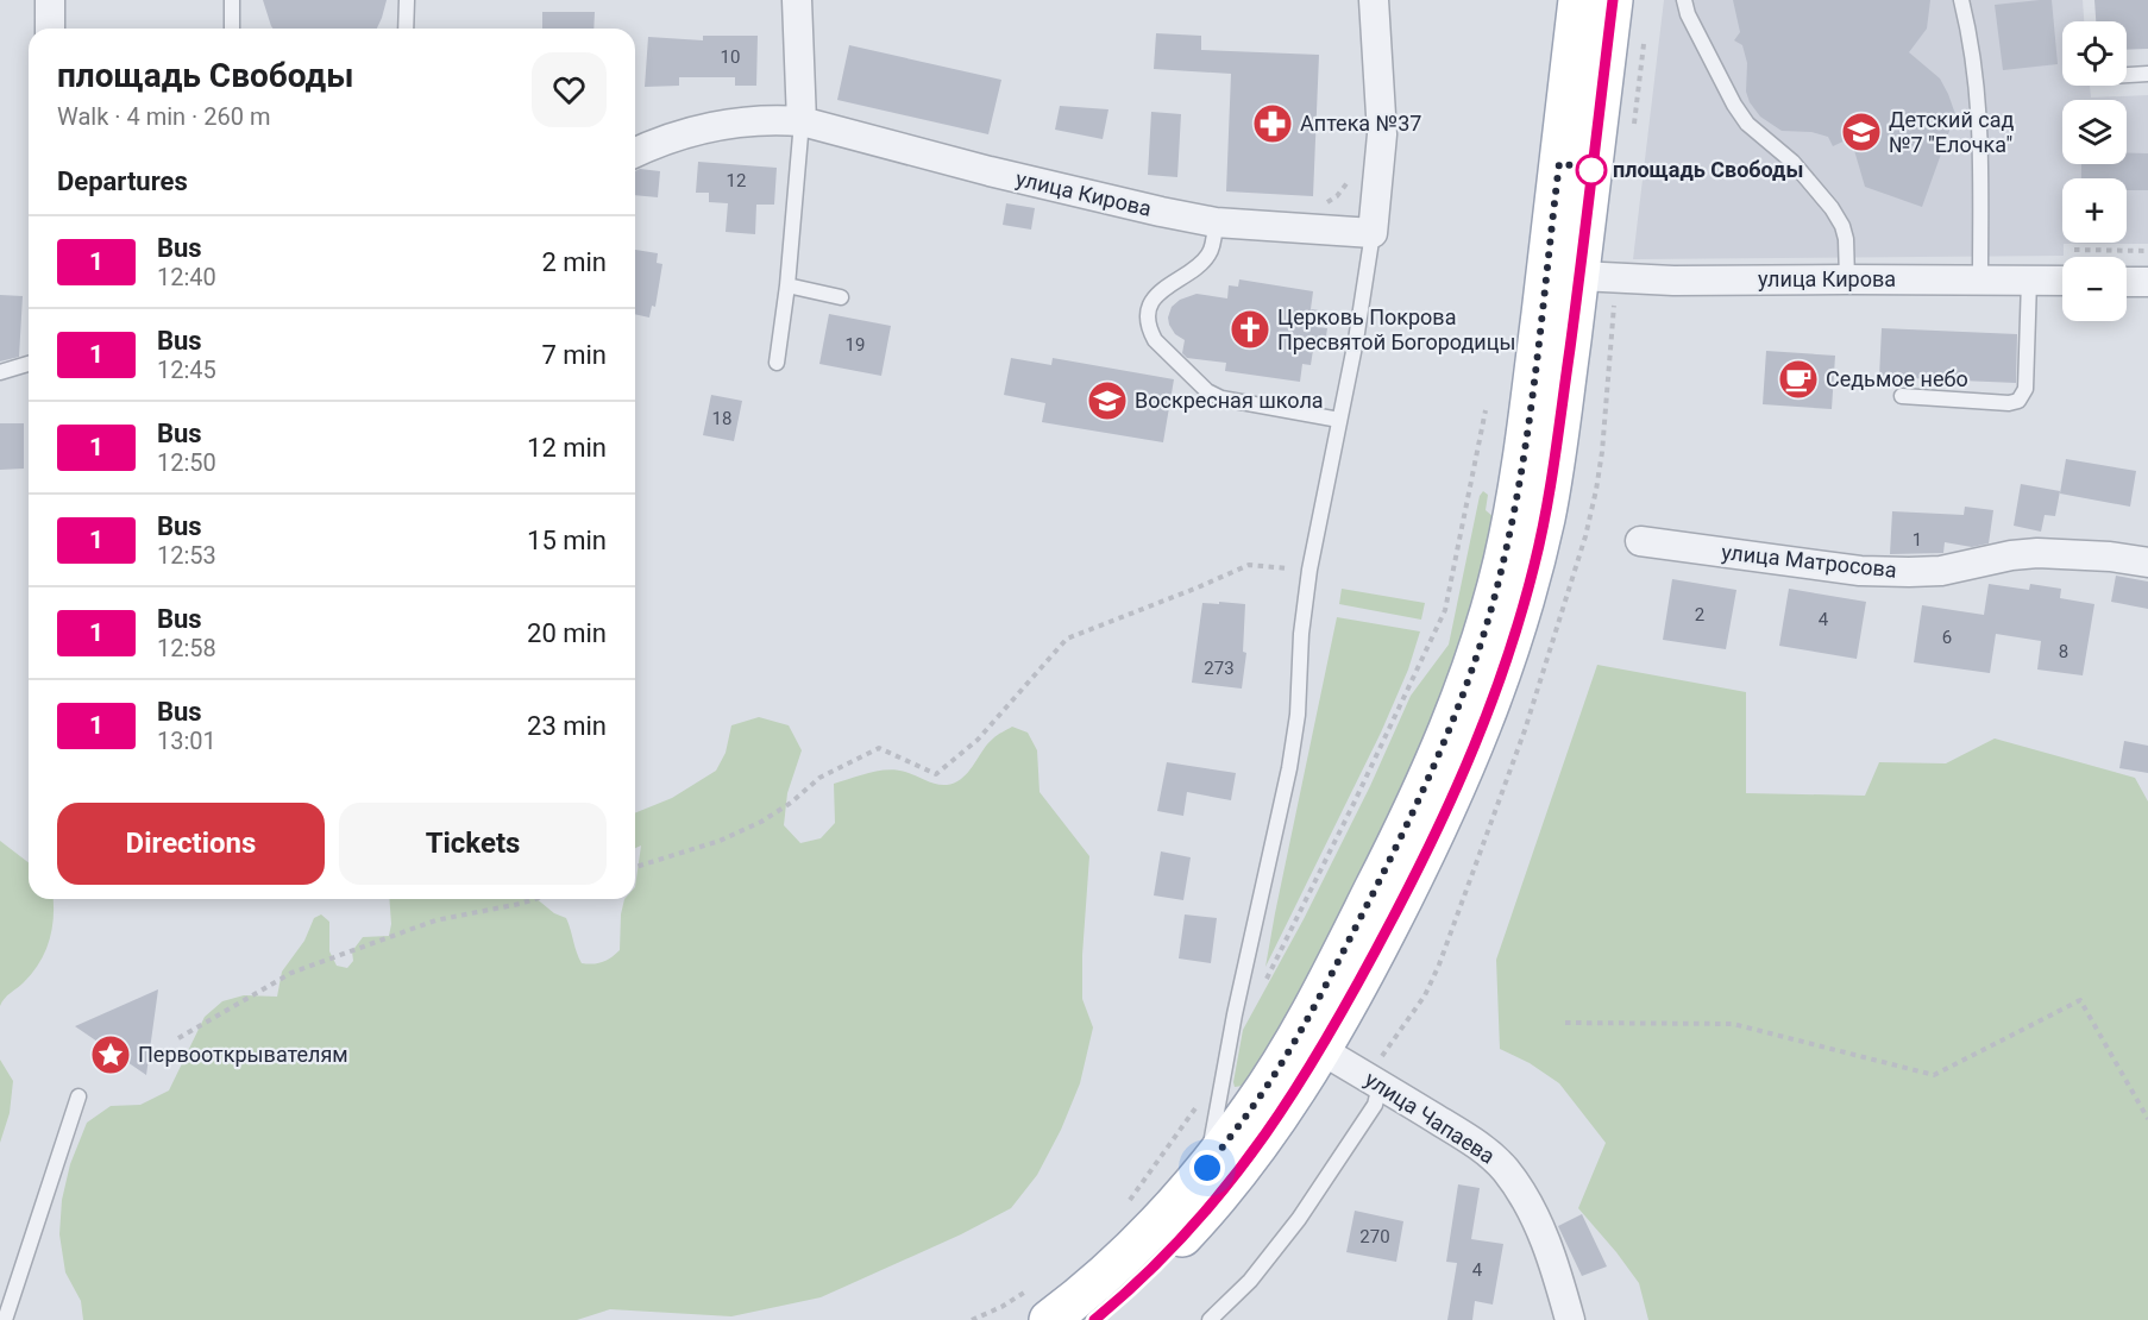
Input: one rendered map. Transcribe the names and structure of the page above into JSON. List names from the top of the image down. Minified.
{"streets":{"street":["улица Кирова","улица Матросова","улица Чапаева"]},"places":{"pharmacy":["Аптека №37"],"school or university":["Детский сад №7 \"Елочка\"","Воскресная школа"],"other":["площадь Свободы"],"church":["Церковь Покрова Пресвятой Богородицы"],"cafe":["Седьмое небо"],"place":["Первооткрывателям"]},"lines":["bus line 1"],"house_numbers":["10","12","19","18","1","2","4","6","8","273","270","4"],"page":{"map_buttons":["+","−"],"heading":[["площадь Свободы","Walk · 4 min · 260 m"],"Departures"],"list":[{"mark":"1","name":"Bus","note":"12:40","value":"2 min"},{"mark":"1","name":"Bus","note":"12:45","value":"7 min"},{"mark":"1","name":"Bus","note":"12:50","value":"12 min"},{"mark":"1","name":"Bus","note":"12:53","value":"15 min"},{"mark":"1","name":"Bus","note":"12:58","value":"20 min"},{"mark":"1","name":"Bus","note":"13:01","value":"23 min"}],"buttons":["Directions","Tickets"]}}
